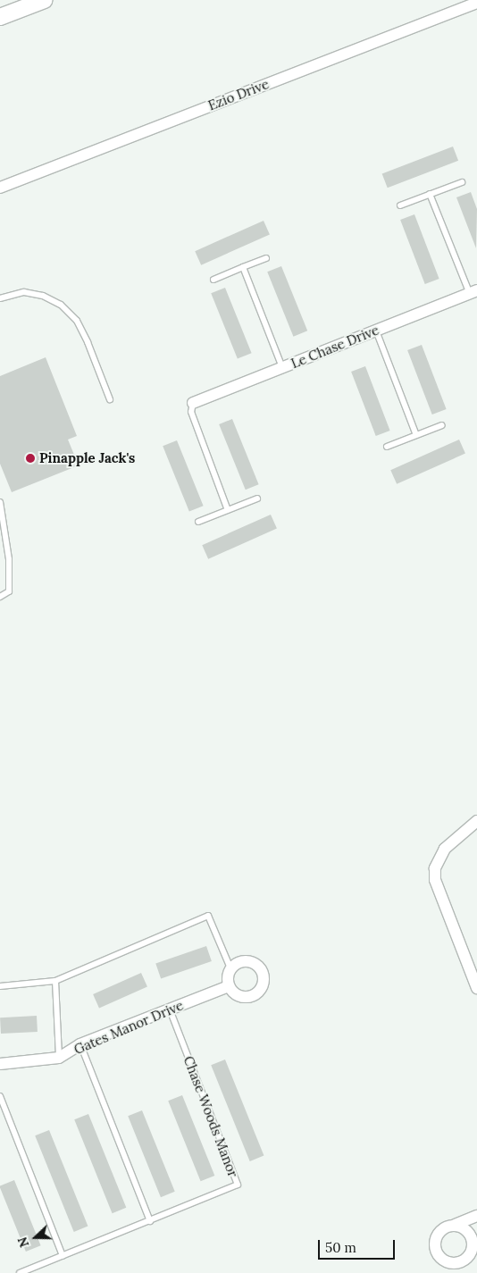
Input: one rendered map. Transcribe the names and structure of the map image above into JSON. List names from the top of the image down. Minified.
{"streets":{"street":["Ezio Drive","Le Chase Drive","Gates Manor Drive"],"lane":["Chase Woods Manor"]},"crossings":[["Gates Manor Drive","Chase Woods Manor"]],"places":["Pinapple Jack's"],"scale_bar":"50 m","north":"left"}
